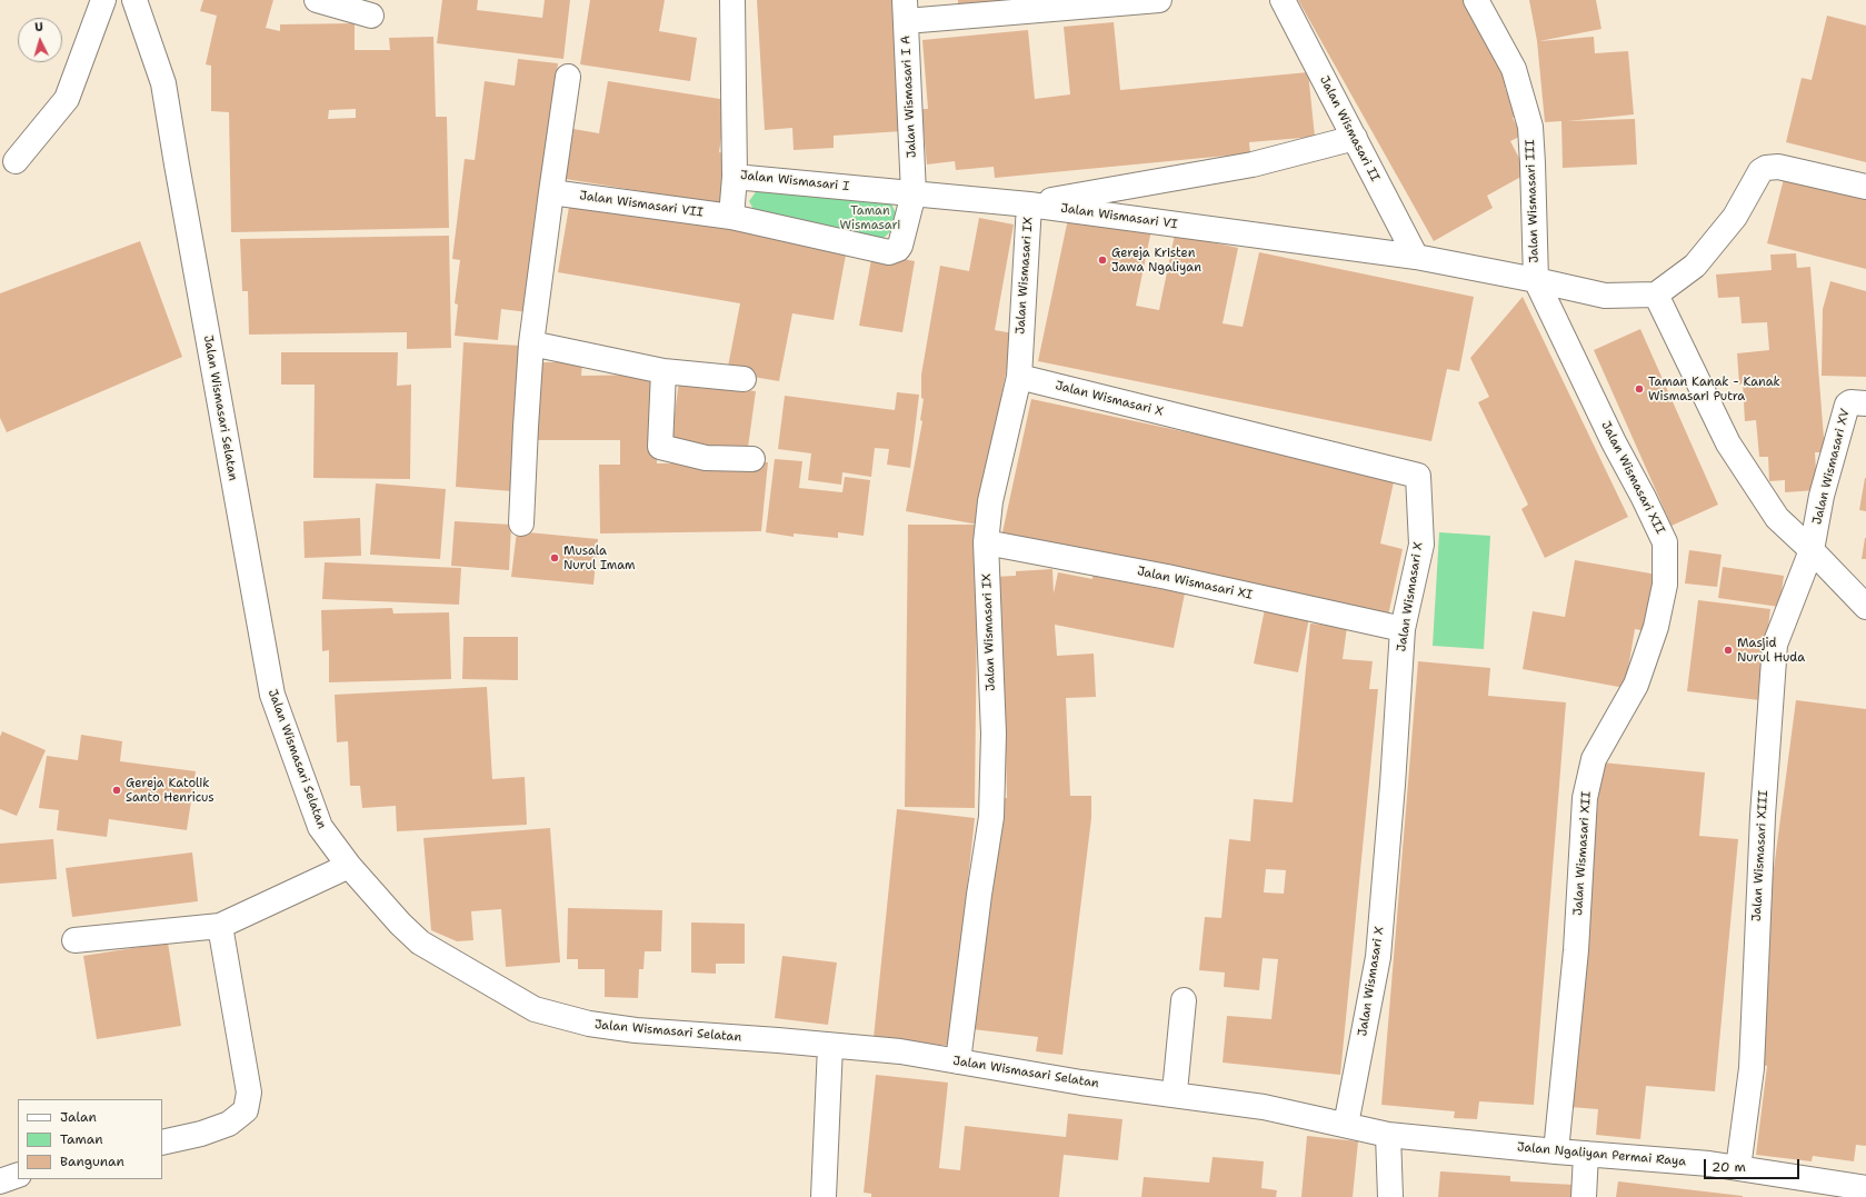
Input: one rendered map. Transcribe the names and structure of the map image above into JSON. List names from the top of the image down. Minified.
{"streets":{"street":["Jalan Wismasari I A","Jalan Wismasari II","Jalan Wismasari I","Jalan Wismasari III","Jalan Wismasari VII","Jalan Wismasari VI","Jalan Wismasari IX","Jalan Wismasari X","Jalan Wismasari Selatan","Jalan Wismasari XV","Jalan Wismasari XII","Jalan Wismasari XI","Jalan Wismasari XIII","Jalan Ngaliyan Permai Raya"]},"crossings":[["Jalan Wismasari I A","Jalan Wismasari I"],["Jalan Wismasari I A","Jalan Wismasari VII"],["Jalan Wismasari II","Jalan Wismasari VI"],["Jalan Wismasari I","Jalan Wismasari VII"],["Jalan Wismasari I","Jalan Wismasari VI"],["Jalan Wismasari I","Jalan Wismasari IX"],["Jalan Wismasari III","Jalan Wismasari VI"],["Jalan Wismasari III","Jalan Wismasari XII"],["Jalan Wismasari VI","Jalan Wismasari IX"],["Jalan Wismasari VI","Jalan Wismasari XII"],["Jalan Wismasari IX","Jalan Wismasari X"],["Jalan Wismasari IX","Jalan Wismasari Selatan"],["Jalan Wismasari IX","Jalan Wismasari XI"],["Jalan Wismasari X","Jalan Wismasari Selatan"],["Jalan Wismasari X","Jalan Wismasari XI"],["Jalan Wismasari Selatan","Jalan Ngaliyan Permai Raya"],["Jalan Wismasari XV","Jalan Wismasari XIII"],["Jalan Wismasari XII","Jalan Ngaliyan Permai Raya"],["Jalan Wismasari XIII","Jalan Ngaliyan Permai Raya"]],"parks":["Taman Wismasari"],"places":["Gereja Kristen Jawa Ngaliyan","Taman Kanak - Kanak Wismasari Putra","Musala Nurul Imam","Masjid Nurul Huda","Gereja Katolik Santo Henricus"],"legend":["Jalan","Taman","Bangunan"],"scale_bar":"20 m","north":"top"}
